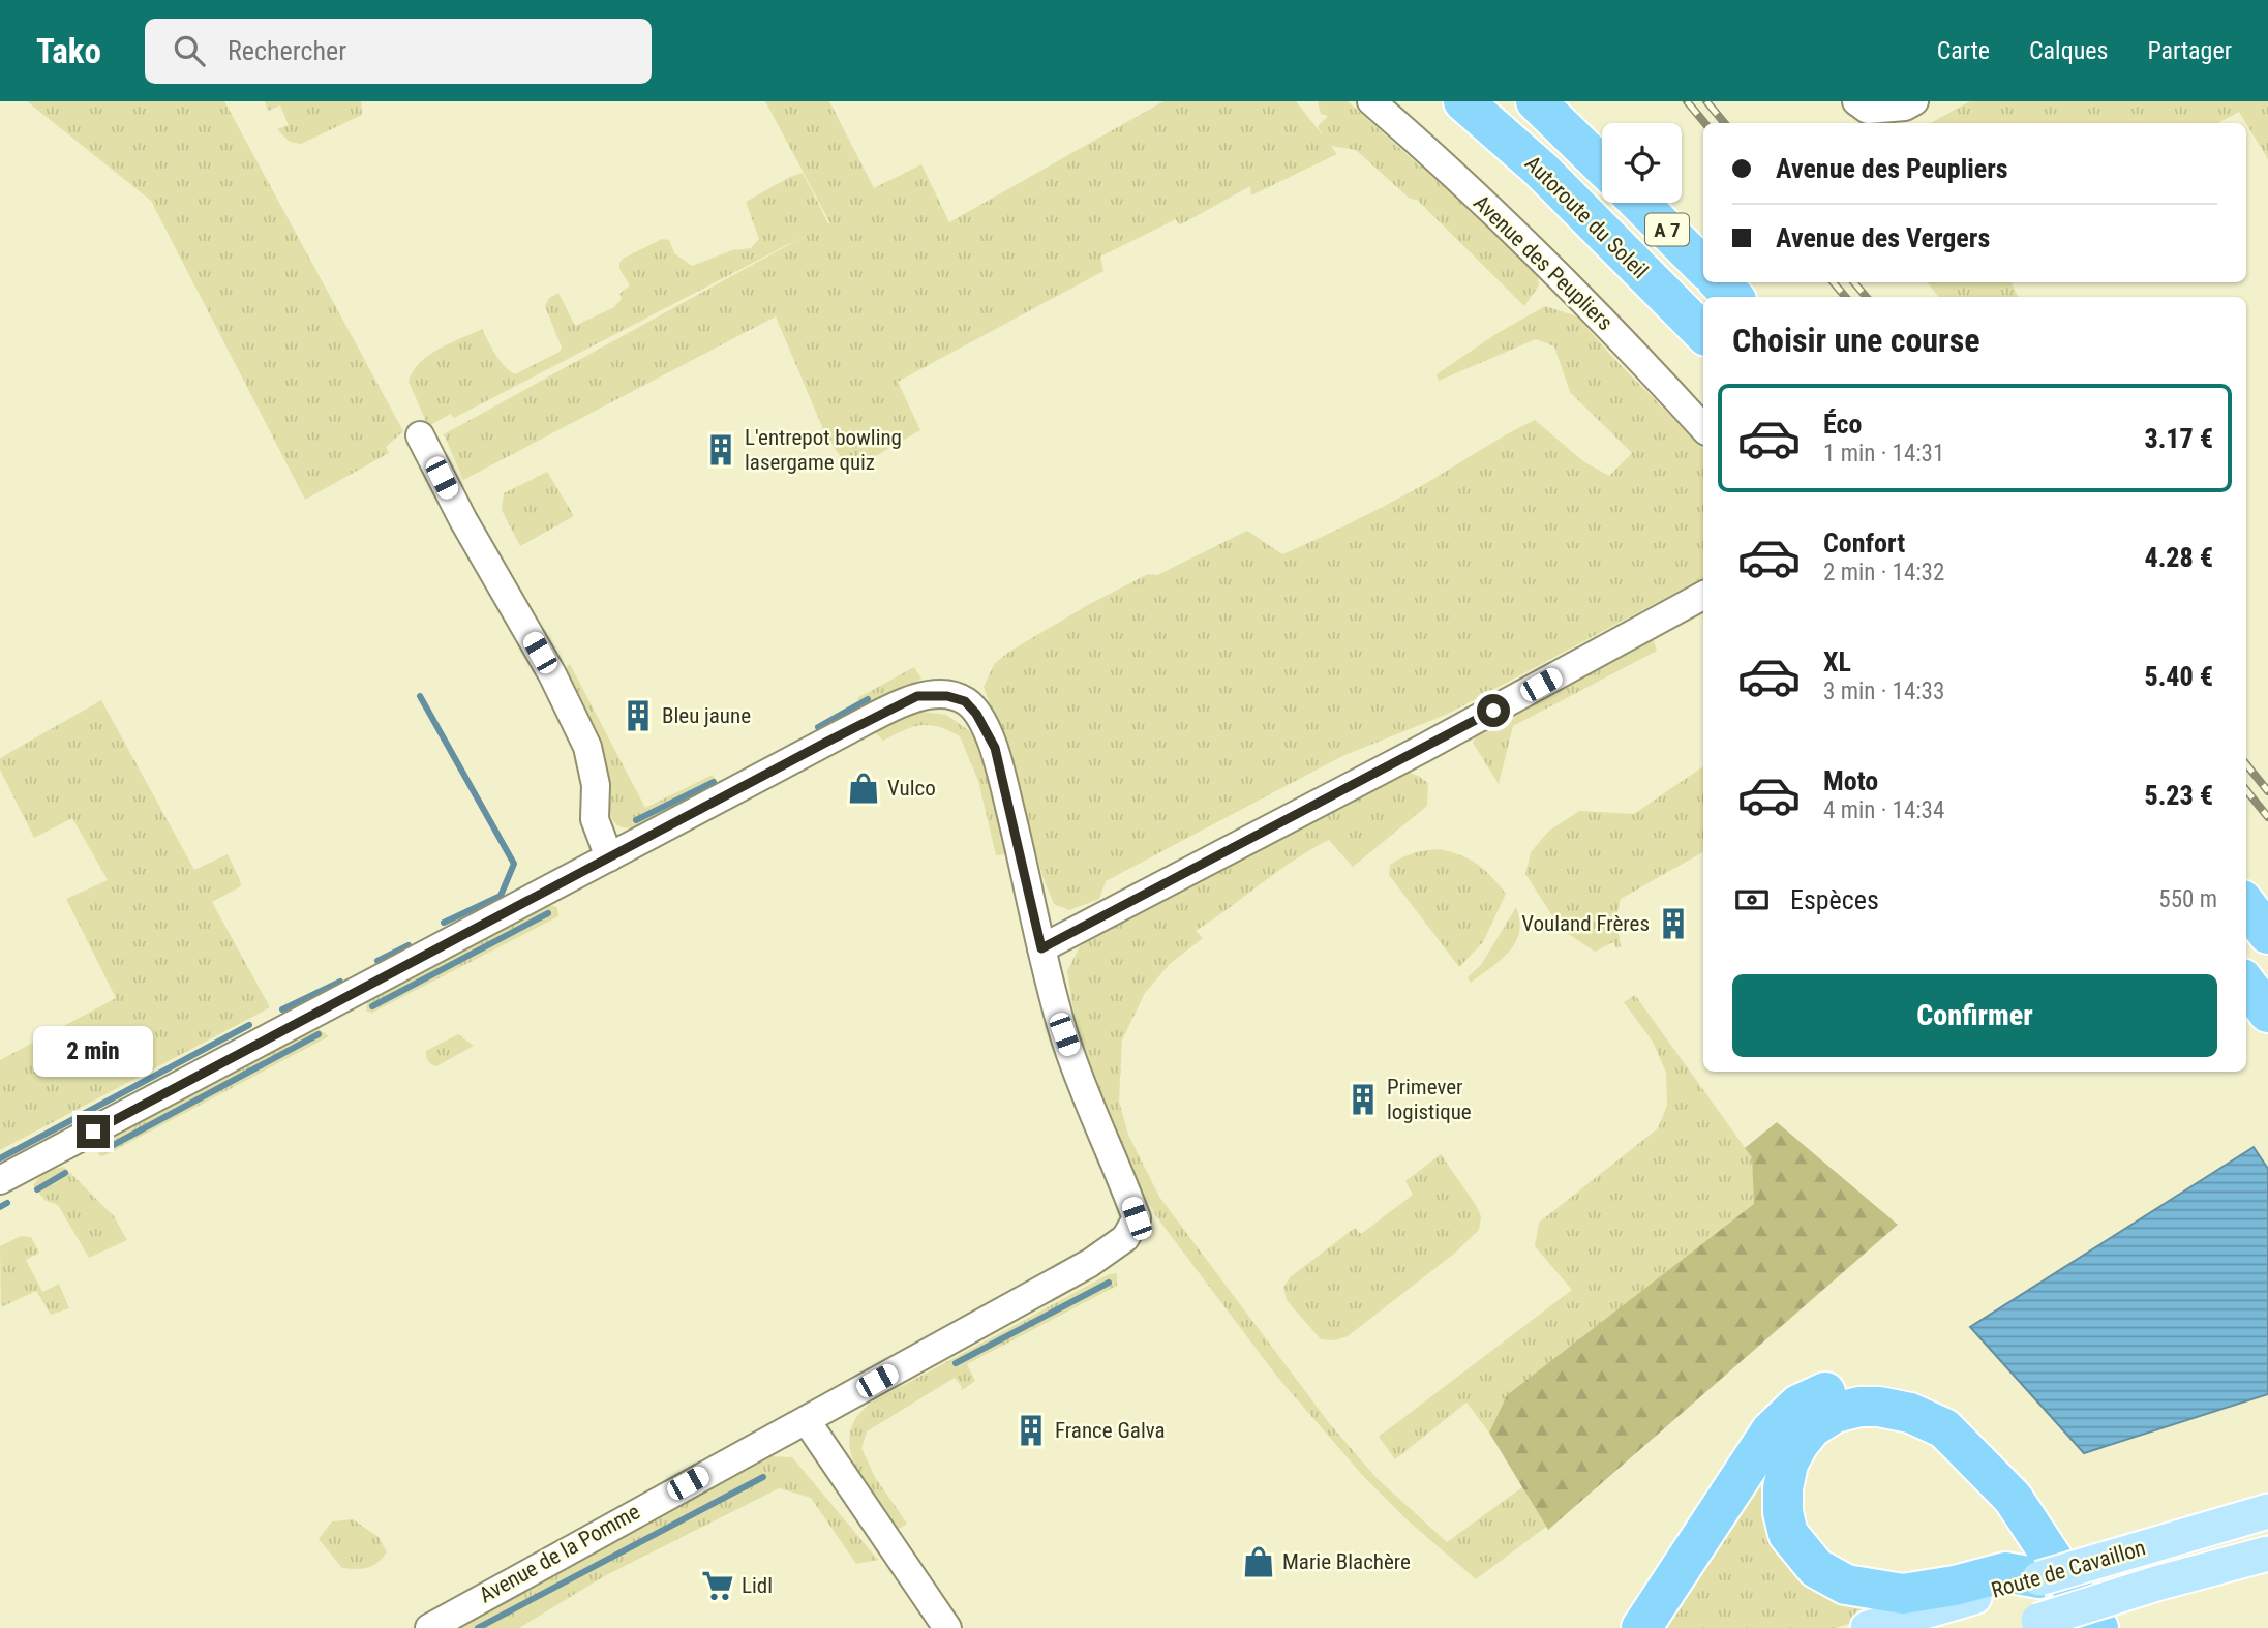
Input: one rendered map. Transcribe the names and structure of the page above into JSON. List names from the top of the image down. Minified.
{"streets":{"highway":["Autoroute du Soleil","A 7"],"main road":["Route de Cavaillon"],"street":["Avenue des Peupliers","Avenue de la Pomme"]},"places":{"building":["L'entrepot bowling lasergame quiz","Bleu jaune","Vouland Frères","Primever logistique","France Galva"],"shop":["Vulco","Marie Blachère"],"supermarket":["Lidl"]},"page":{"header":"Tako","search":"Rechercher","nav":["Carte","Calques","Partager"],"banner":["Avenue des Peupliers","Avenue des Vergers"],"heading":"Choisir une course","list":[{"name":"Éco","note":"1 min · 14:31","value":"3.17 €"},{"name":"Confort","note":"2 min · 14:32","value":"4.28 €"},{"name":"XL","note":"3 min · 14:33","value":"5.40 €"},{"name":"Moto","note":"4 min · 14:34","value":"5.23 €"}],"pay":["Espèces","550 m"],"buttons":"Confirmer","bubble":"2 min"}}
